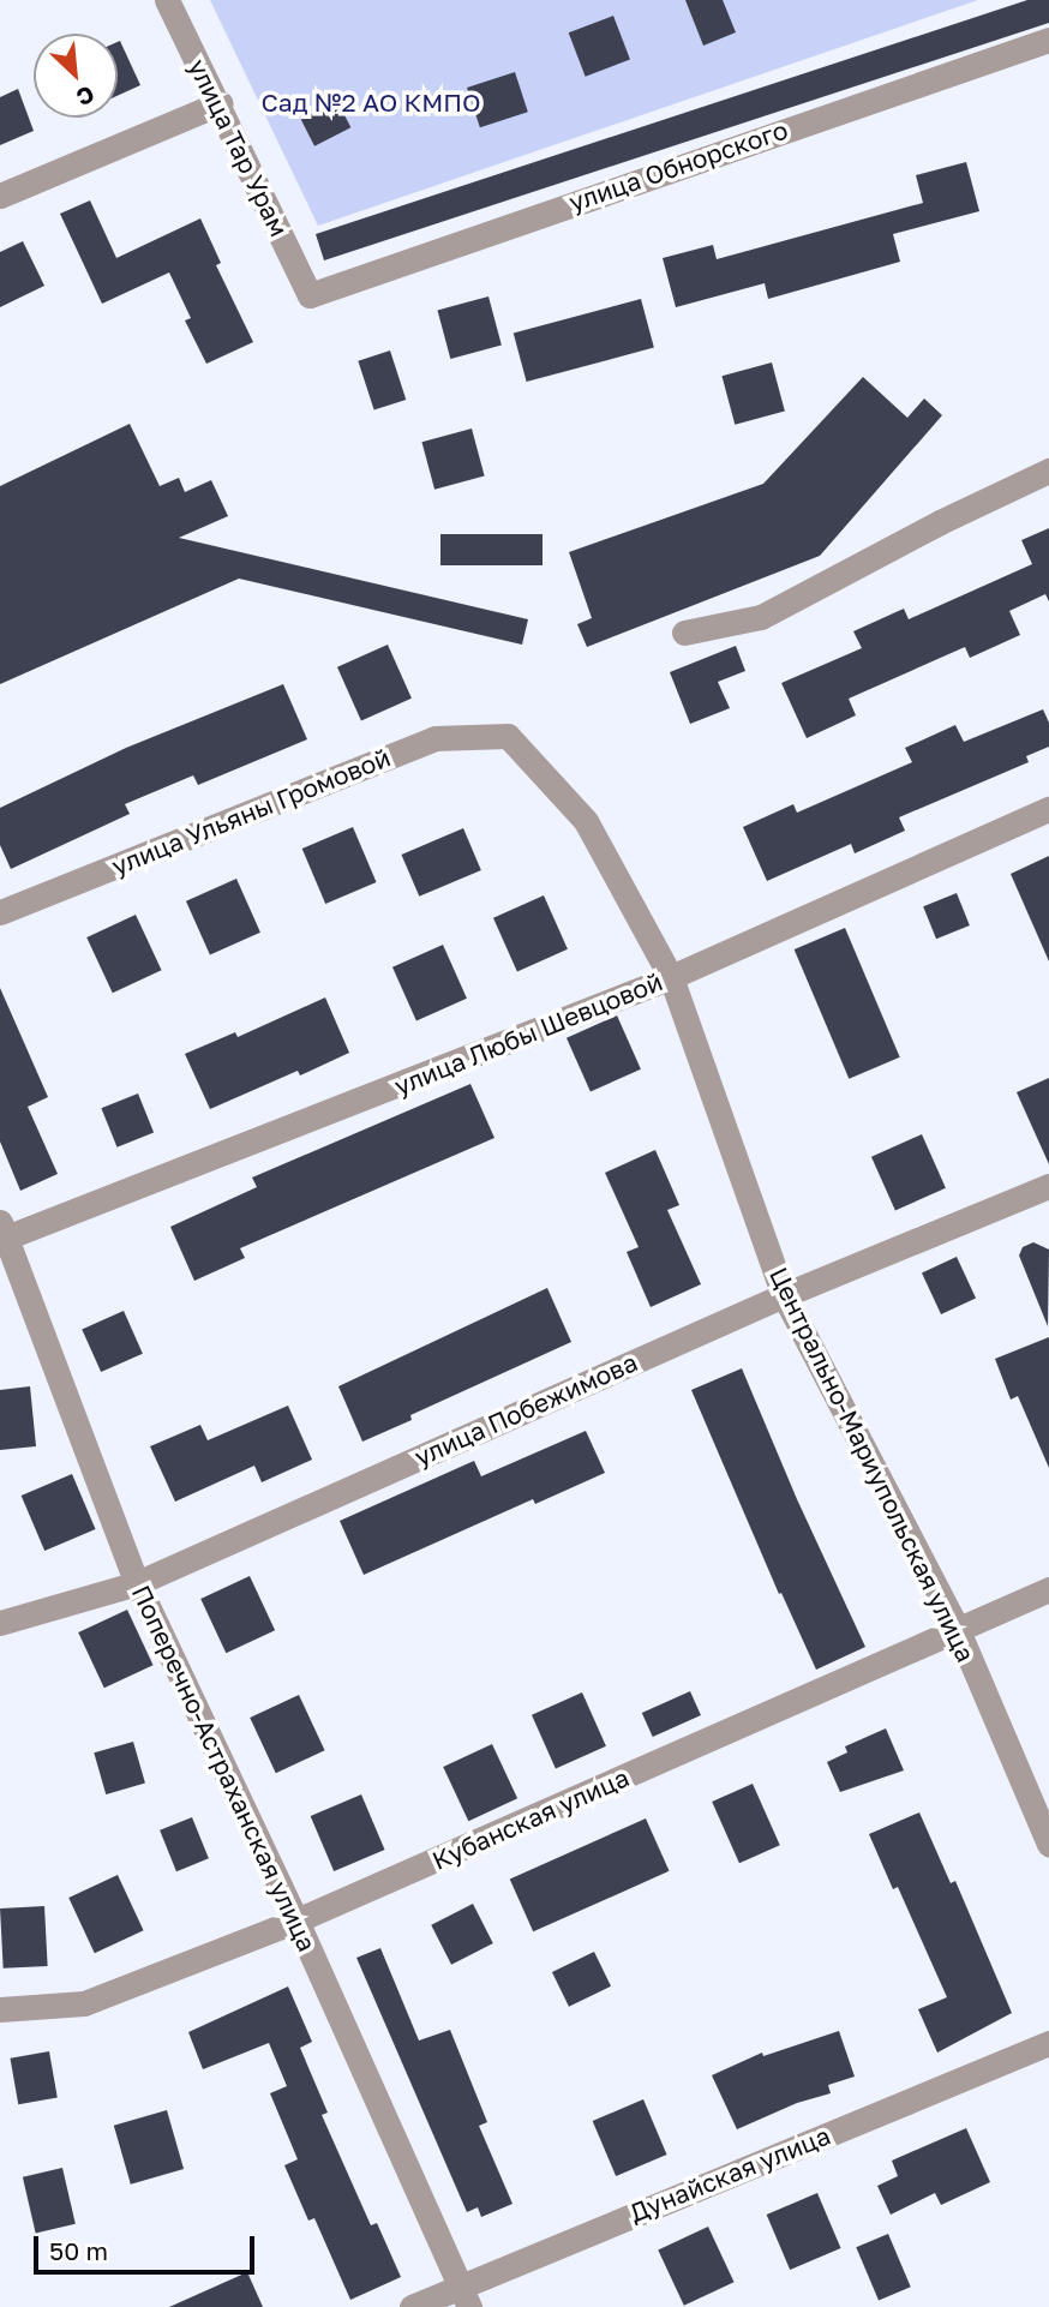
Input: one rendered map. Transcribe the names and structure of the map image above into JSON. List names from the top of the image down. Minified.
{"streets":{"street":["улица Тар Урам","улица Обнорского","улица Ульяны Громовой","улица Любы Шевцовой","улица Побежимова","Центрально-Мариупольская улица","Поперечно-Астраханская улица","Кубанская улица","Дунайская улица"]},"crossings":[["улица Тар Урам","улица Обнорского"],["улица Ульяны Громовой","Центрально-Мариупольская улица"],["улица Любы Шевцовой","Центрально-Мариупольская улица"],["улица Любы Шевцовой","Поперечно-Астраханская улица"],["улица Побежимова","Центрально-Мариупольская улица"],["улица Побежимова","Поперечно-Астраханская улица"],["Центрально-Мариупольская улица","Кубанская улица"],["Поперечно-Астраханская улица","Кубанская улица"],["Поперечно-Астраханская улица","Дунайская улица"]],"parks":["Сад №2 АО КМПО"],"scale_bar":"50 m","north":"bottom right"}
